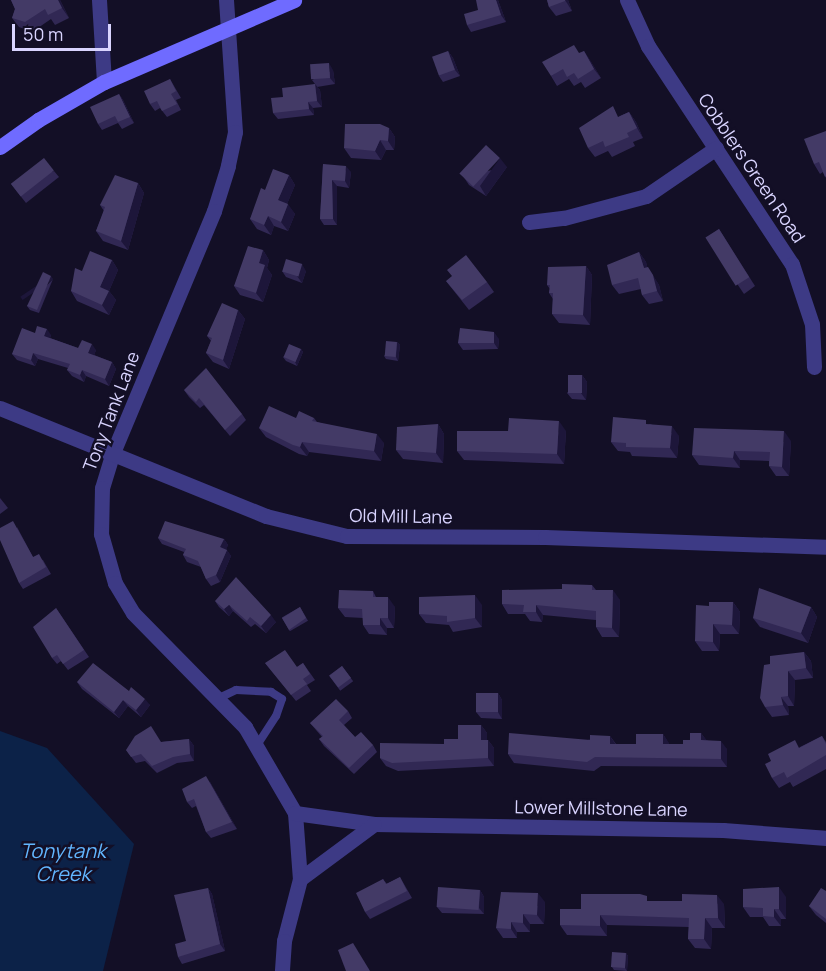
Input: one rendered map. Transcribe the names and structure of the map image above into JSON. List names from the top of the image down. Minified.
{"streets":{"street":["Cobblers Green Road","Tony Tank Lane","Old Mill Lane","Lower Millstone Lane"]},"crossings":[["Tony Tank Lane","Old Mill Lane"],["Tony Tank Lane","Lower Millstone Lane"]],"water":["Tonytank Creek"],"scale_bar":"50 m"}
